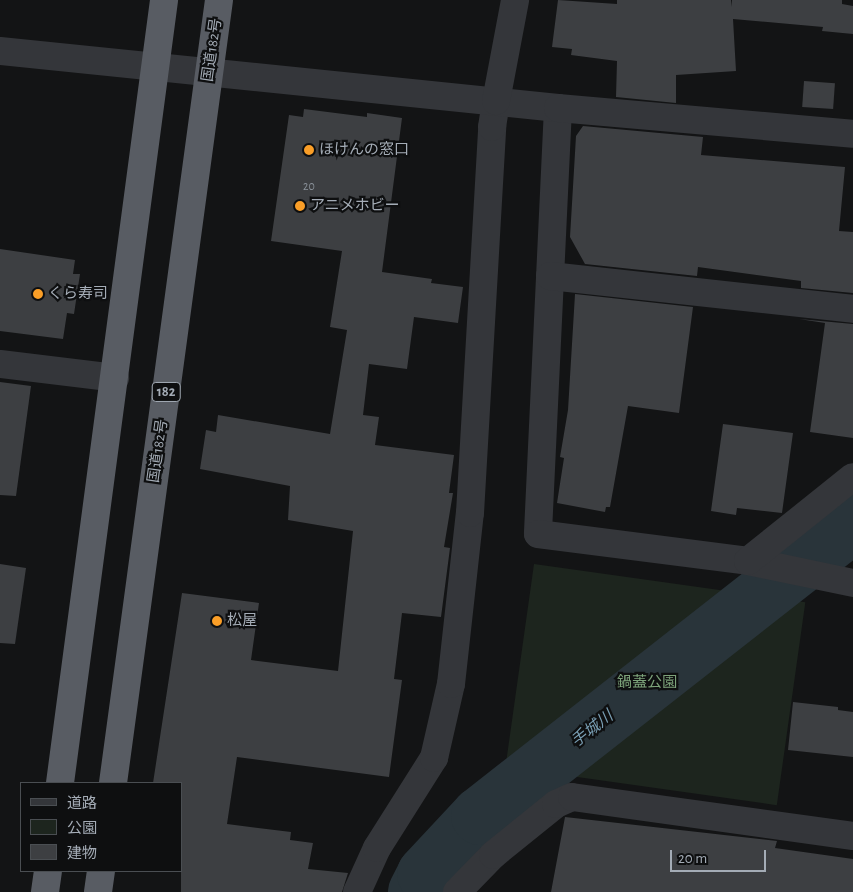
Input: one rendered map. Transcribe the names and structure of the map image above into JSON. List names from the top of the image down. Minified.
{"streets":{"highway":["国道182号","182"]},"water":["手城川"],"parks":["鍋蓋公園"],"places":["ほけんの窓口","アニメホビー","くら寿司","松屋"],"house_numbers":["20"],"legend":["道路","公園","建物"],"scale_bar":"20 m"}
